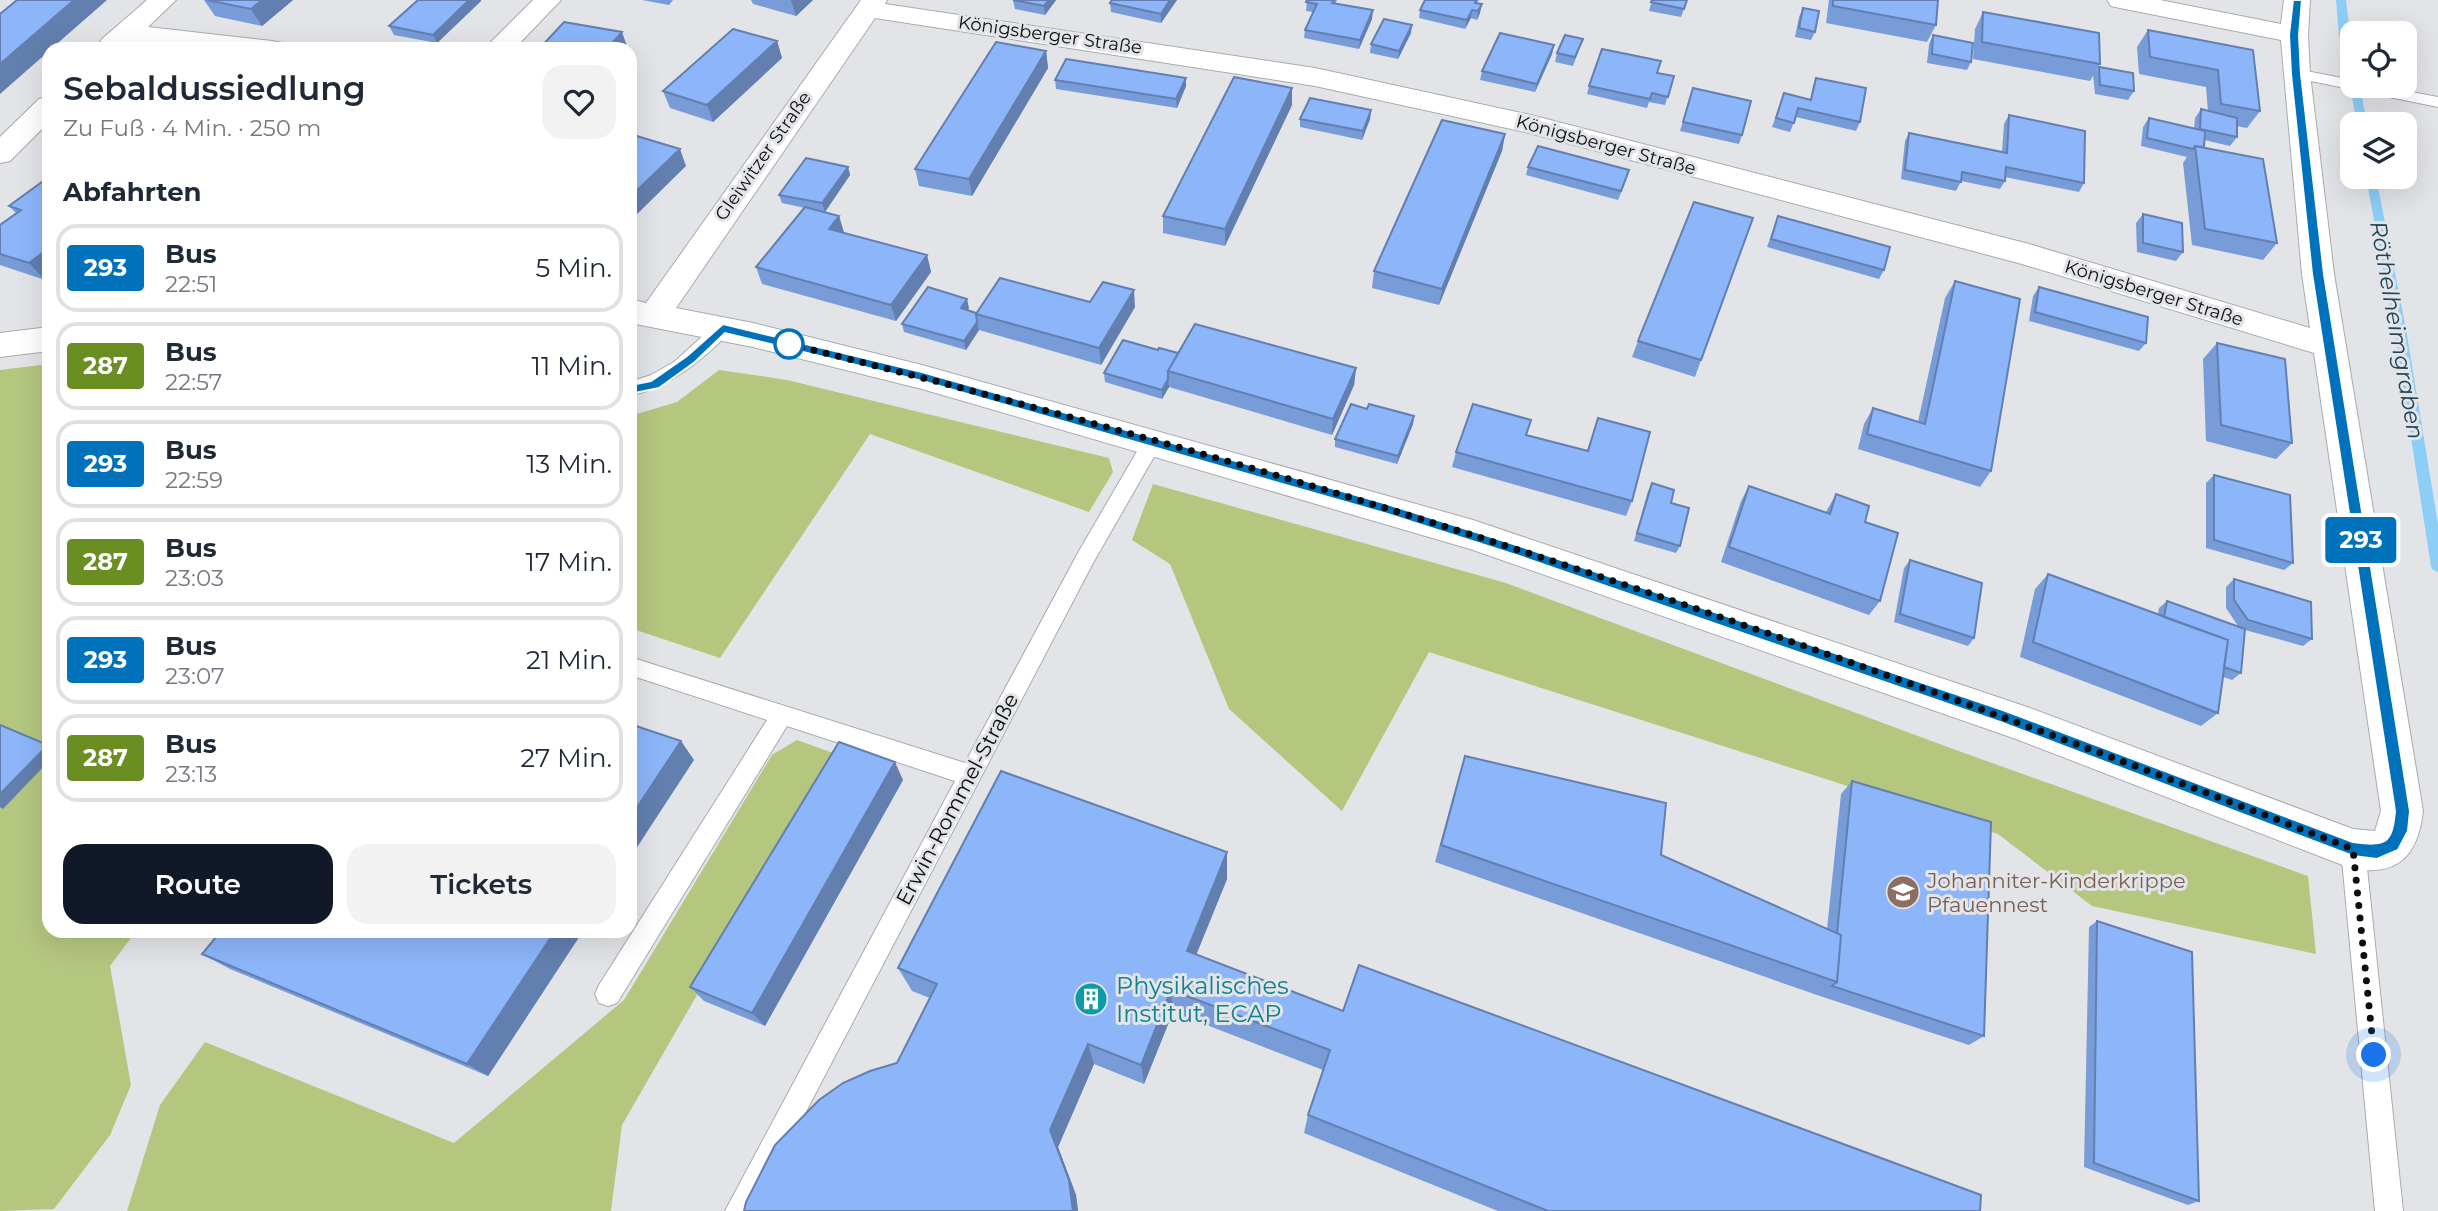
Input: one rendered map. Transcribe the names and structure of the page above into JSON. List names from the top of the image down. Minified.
{"streets":{"street":["Königsberger Straße","Gleiwitzer Straße"],"lane":["Erwin-Rommel-Straße"]},"crossings":[["Königsberger Straße","Gleiwitzer Straße"]],"water":["Röthelheimgraben"],"places":{"school or university":["Johanniter-Kinderkrippe Pfauennest"],"building":["Physikalisches Institut, ECAP"]},"lines":["bus line 293"],"page":{"on_map":"293","heading":[["Sebaldussiedlung","Zu Fuß · 4 Min. · 250 m"],"Abfahrten"],"list":[{"mark":"293","name":"Bus","note":"22:51","value":"5 Min."},{"mark":"287","name":"Bus","note":"22:57","value":"11 Min."},{"mark":"293","name":"Bus","note":"22:59","value":"13 Min."},{"mark":"287","name":"Bus","note":"23:03","value":"17 Min."},{"mark":"293","name":"Bus","note":"23:07","value":"21 Min."},{"mark":"287","name":"Bus","note":"23:13","value":"27 Min."}],"buttons":["Route","Tickets"]}}
